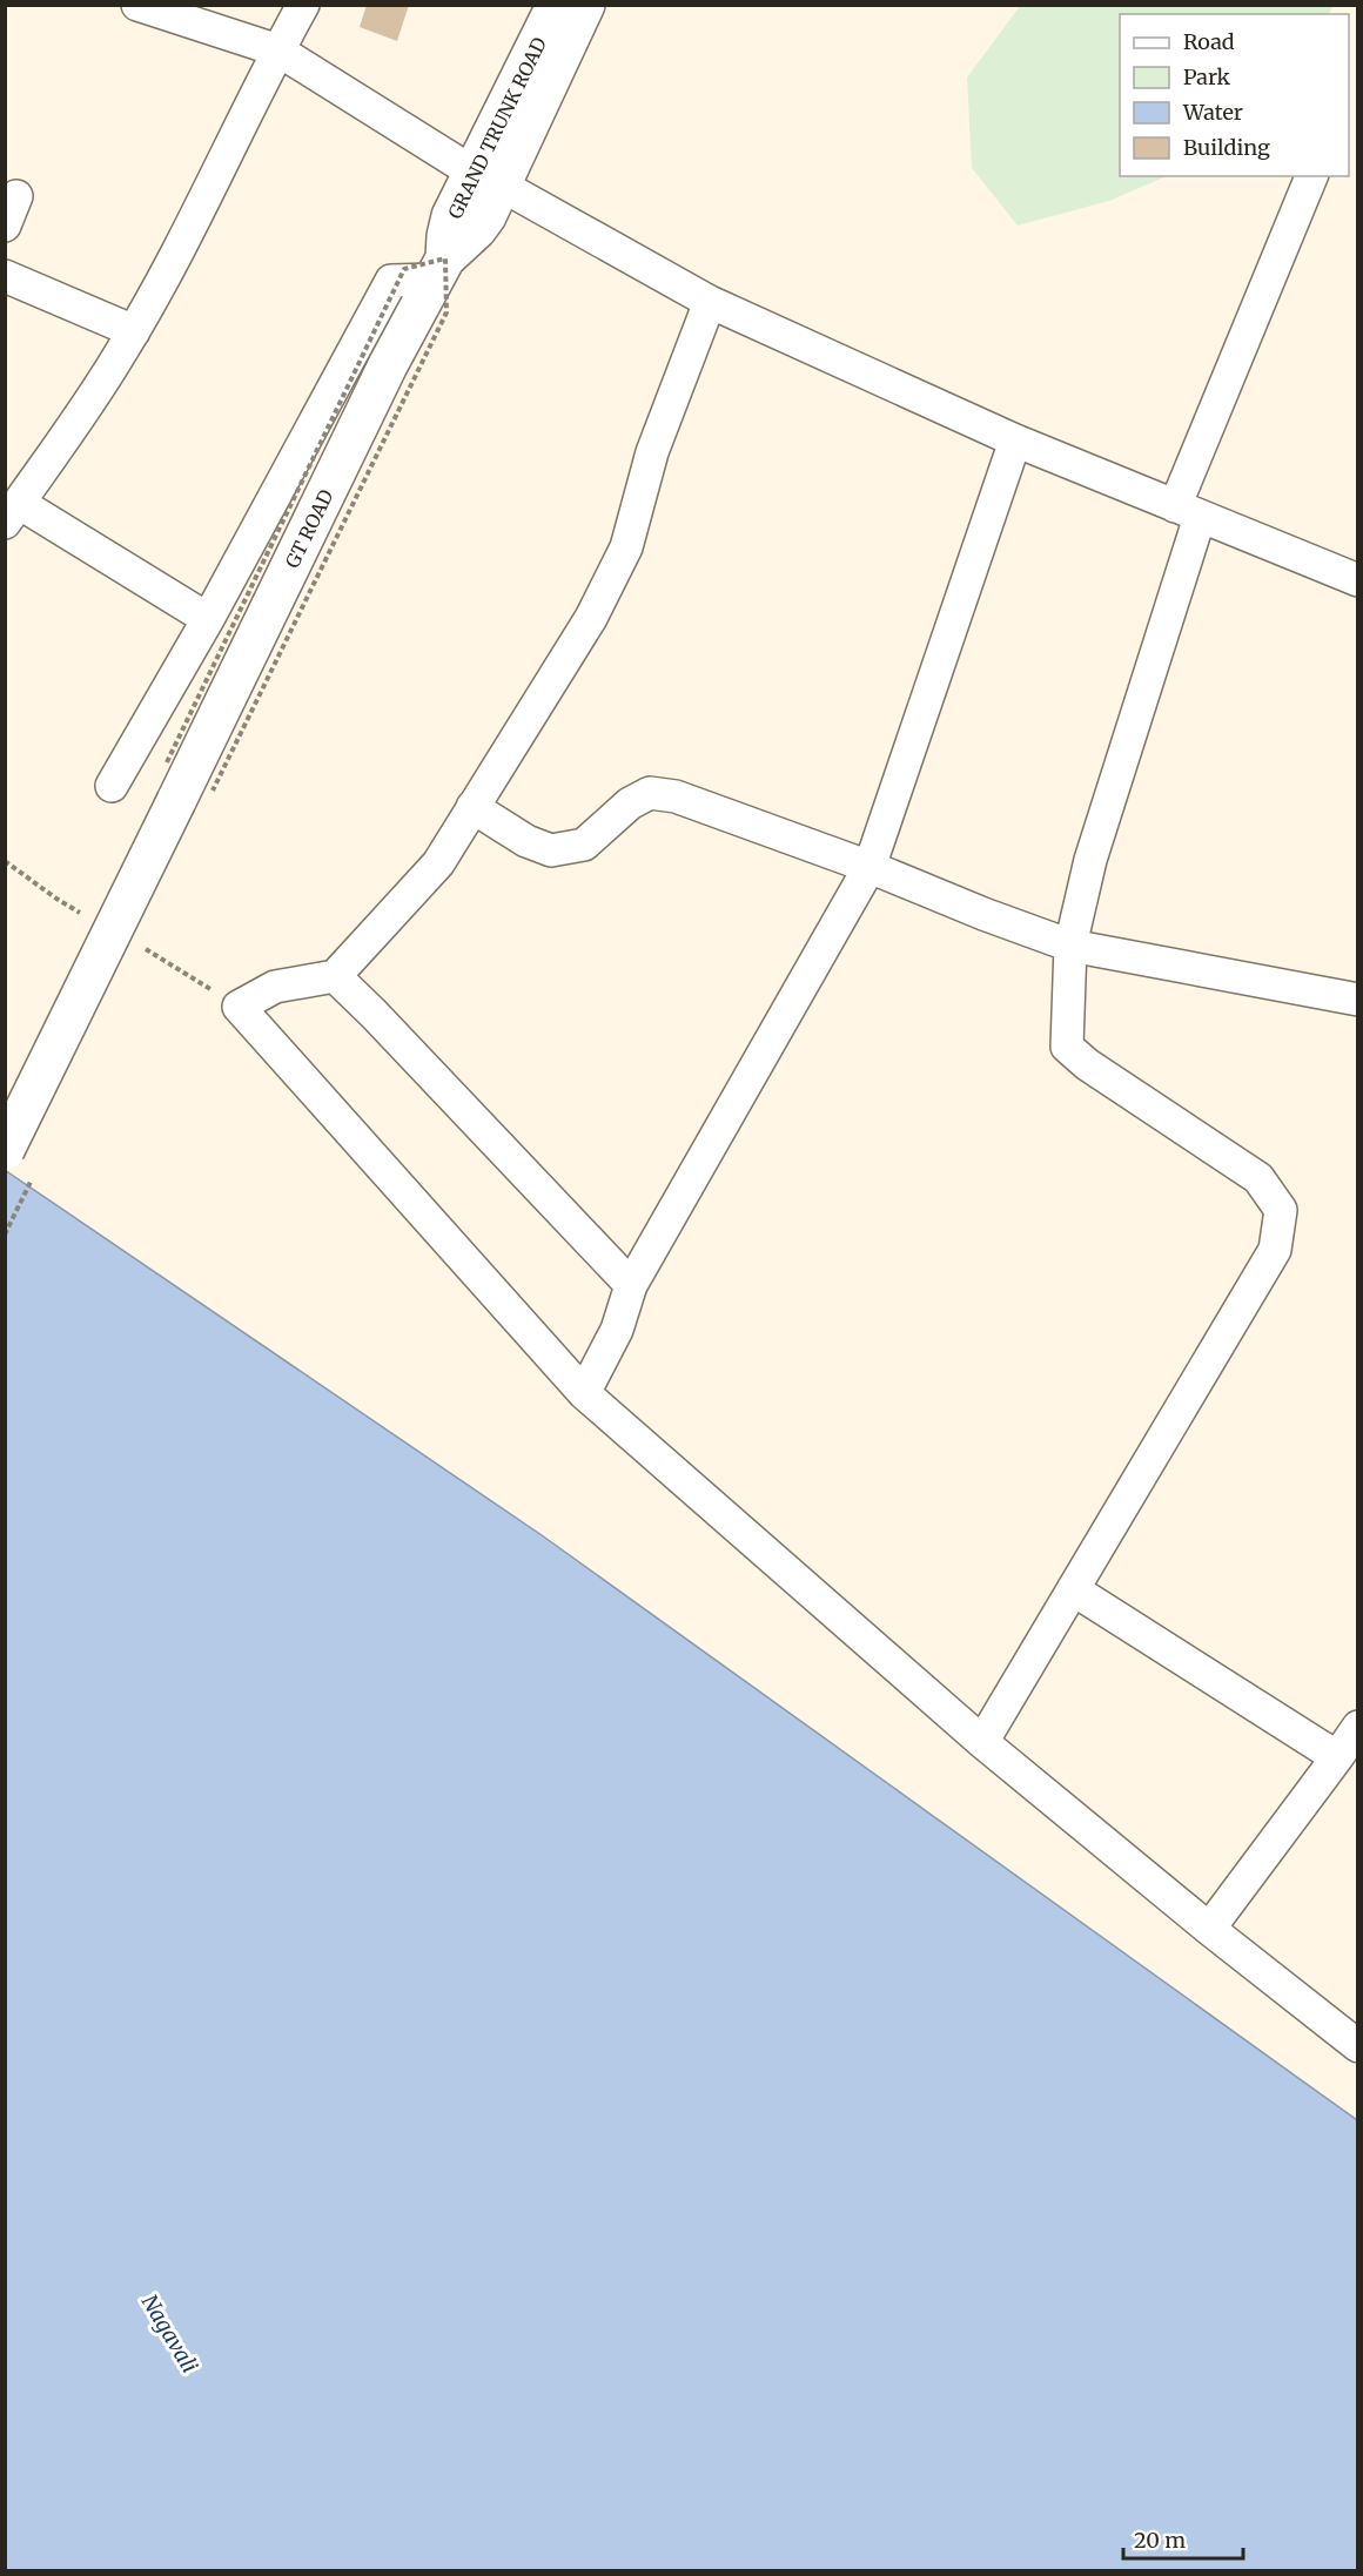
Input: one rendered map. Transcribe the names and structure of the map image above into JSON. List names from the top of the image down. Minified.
{"streets":{"main road":["GRAND TRUNK ROAD","GT ROAD"]},"crossings":[["GRAND TRUNK ROAD","GT ROAD"]],"water":["Nagavali"],"legend":["Road","Park","Water","Building"],"scale_bar":"20 m"}
